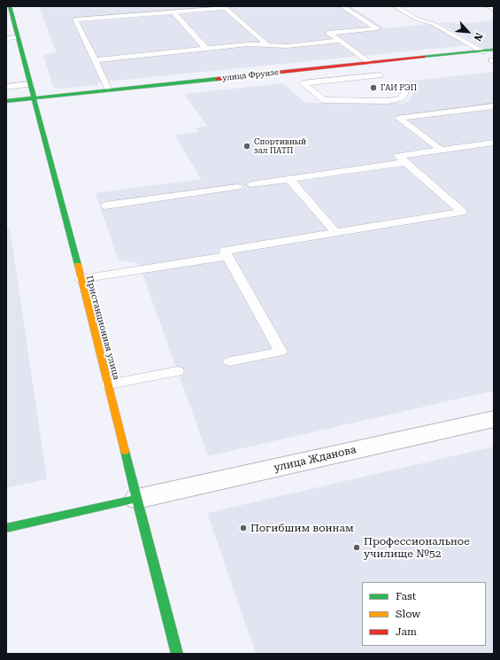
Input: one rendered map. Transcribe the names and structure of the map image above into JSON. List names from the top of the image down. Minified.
{"streets":{"main road":["улица Фрунзе","Пристанционная улица"],"street":["улица Жданова"]},"crossings":[["улица Фрунзе","Пристанционная улица"],["Пристанционная улица","улица Жданова"]],"places":["ГАИ РЭП","Спортивный зал ПАТП","Погибшим воинам","Профессиональное училище №52"],"legend":["Fast","Slow","Jam"],"north":"bottom right"}
